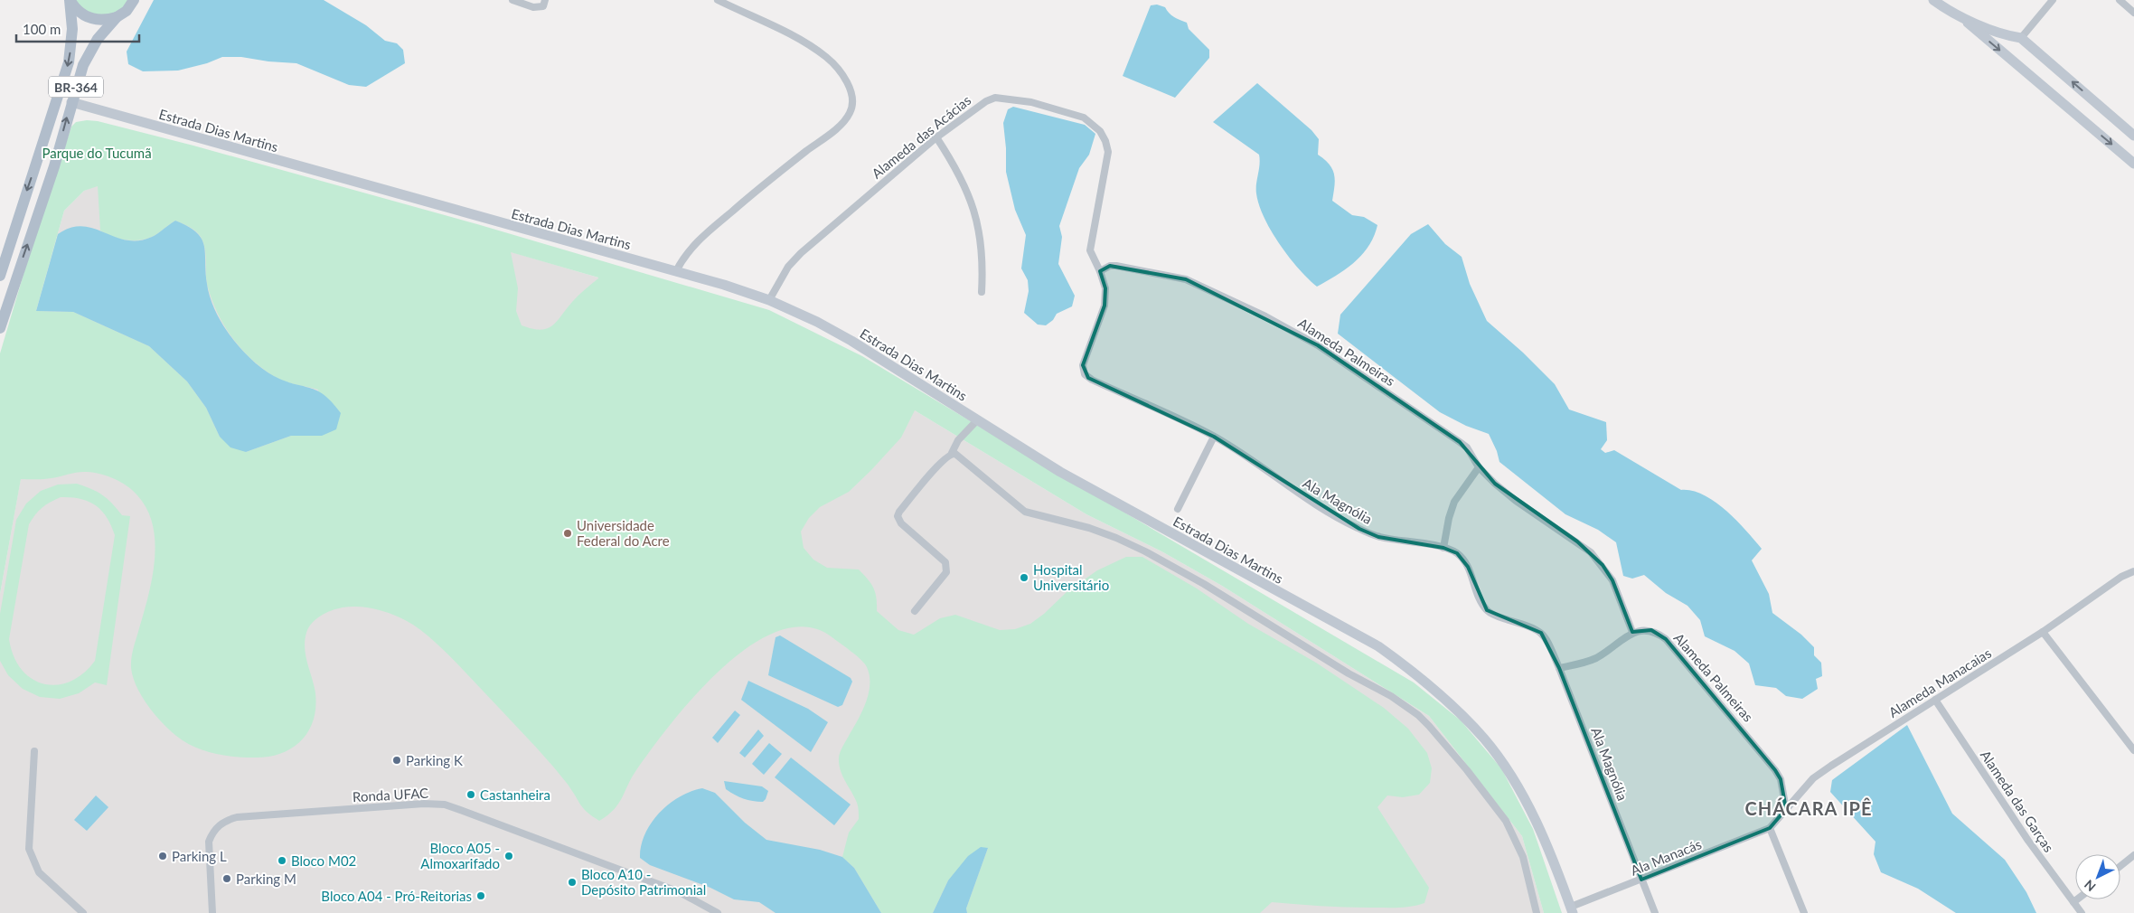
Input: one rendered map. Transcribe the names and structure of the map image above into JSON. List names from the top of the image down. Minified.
{"streets":{"main road":["BR-364"],"street":["Estrada Dias Martins","Alameda das Acácias","Alameda Palmeiras","Ala Magnólia","Alameda Manacaias","Ronda UFAC","Alameda das Garças","Ala Manacás"]},"crossings":[["BR-364","Estrada Dias Martins"],["Estrada Dias Martins","Alameda das Acácias"],["Estrada Dias Martins","Ala Manacás"],["Alameda das Acácias","Alameda Palmeiras"],["Alameda das Acácias","Ala Magnólia"],["Alameda Palmeiras","Alameda Manacaias"],["Ala Magnólia","Ala Manacás"],["Alameda Manacaias","Alameda das Garças"],["Alameda Manacaias","Ala Manacás"]],"districts":["CHÁCARA IPÊ"],"parks":["Parque do Tucumã"],"places":["Universidade Federal do Acre","Hospital Universitário","Parking K","Castanheira","Parking L","Bloco A05 - Almoxarifado","Bloco M02","Parking M","Bloco A10 - Depósito Patrimonial","Bloco A04 - Pró-Reitorias"],"scale_bar":"100 m","north":"bottom left"}
